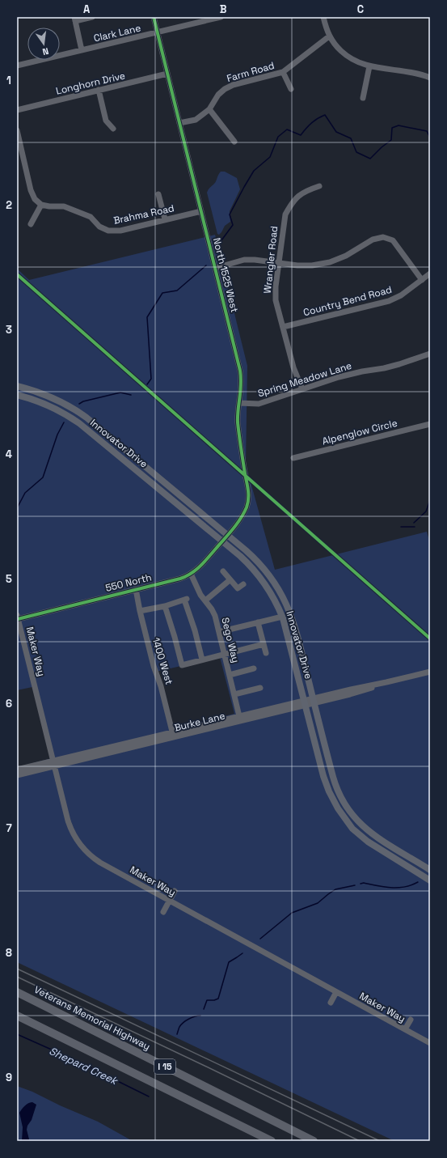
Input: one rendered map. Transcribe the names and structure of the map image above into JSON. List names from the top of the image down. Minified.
{"streets":{"highway":["Veterans Memorial Highway","I 15"],"main road":["Innovator Drive"],"street":["Clark Lane","Farm Road","Longhorn Drive","Brahma Road","Wrangler Road","North 1525 West","Country Bend Road","Spring Meadow Lane","Alpenglow Circle","550 North","Sego Way","Maker Way","1400 West","Burke Lane"]},"crossings":[["Clark Lane","North 1525 West"],["Farm Road","North 1525 West"],["Longhorn Drive","North 1525 West"],["Brahma Road","North 1525 West"],["Wrangler Road","Country Bend Road"],["Wrangler Road","Spring Meadow Lane"],["North 1525 West","Spring Meadow Lane"],["North 1525 West","Innovator Drive"],["North 1525 West","550 North"],["Innovator Drive","550 North"],["Innovator Drive","Burke Lane"],["550 North","Sego Way"],["550 North","Maker Way"],["550 North","1400 West"],["Sego Way","Burke Lane"],["Maker Way","Burke Lane"],["1400 West","Burke Lane"]],"water":["Shepard Creek"],"north":"bottom","grid":{"columns":["A","B","C"],"rows":["1","2","3","4","5","6","7","8","9"]}}
